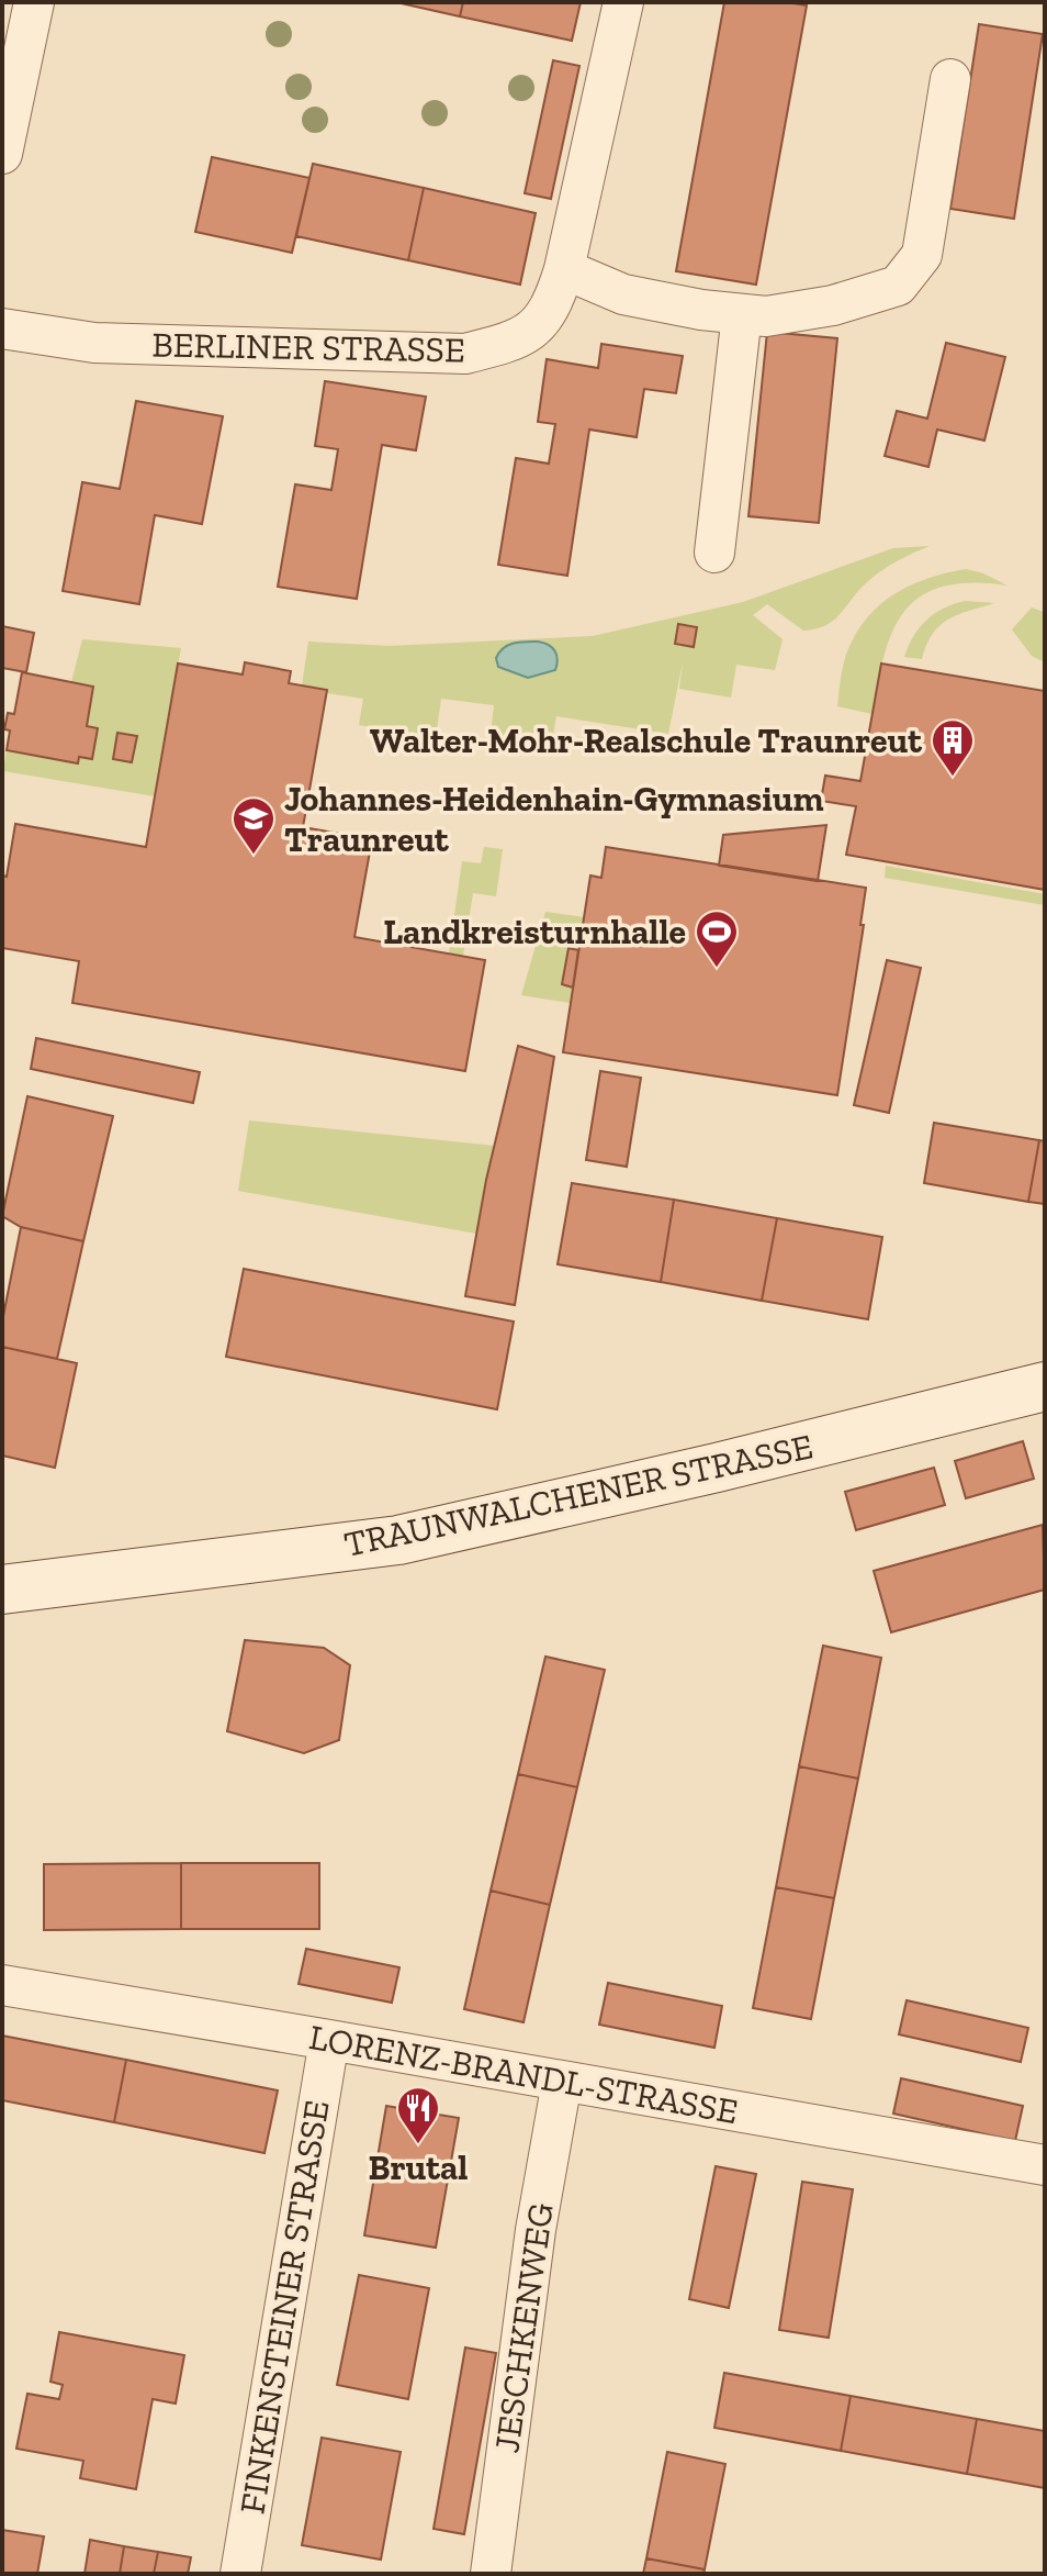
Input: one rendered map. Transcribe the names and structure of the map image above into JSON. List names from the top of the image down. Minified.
{"streets":{"main road":["TRAUNWALCHENER STRASSE"],"street":["BERLINER STRASSE","LORENZ-BRANDL-STRASSE","FINKENSTEINER STRASSE","JESCHKENWEG"]},"crossings":[["LORENZ-BRANDL-STRASSE","FINKENSTEINER STRASSE"],["LORENZ-BRANDL-STRASSE","JESCHKENWEG"]],"places":{"building":["Walter-Mohr-Realschule Traunreut"],"school or university":["Johannes-Heidenhain-Gymnasium Traunreut"],"sports":["Landkreisturnhalle"],"restaurant":["Brutal"]}}
